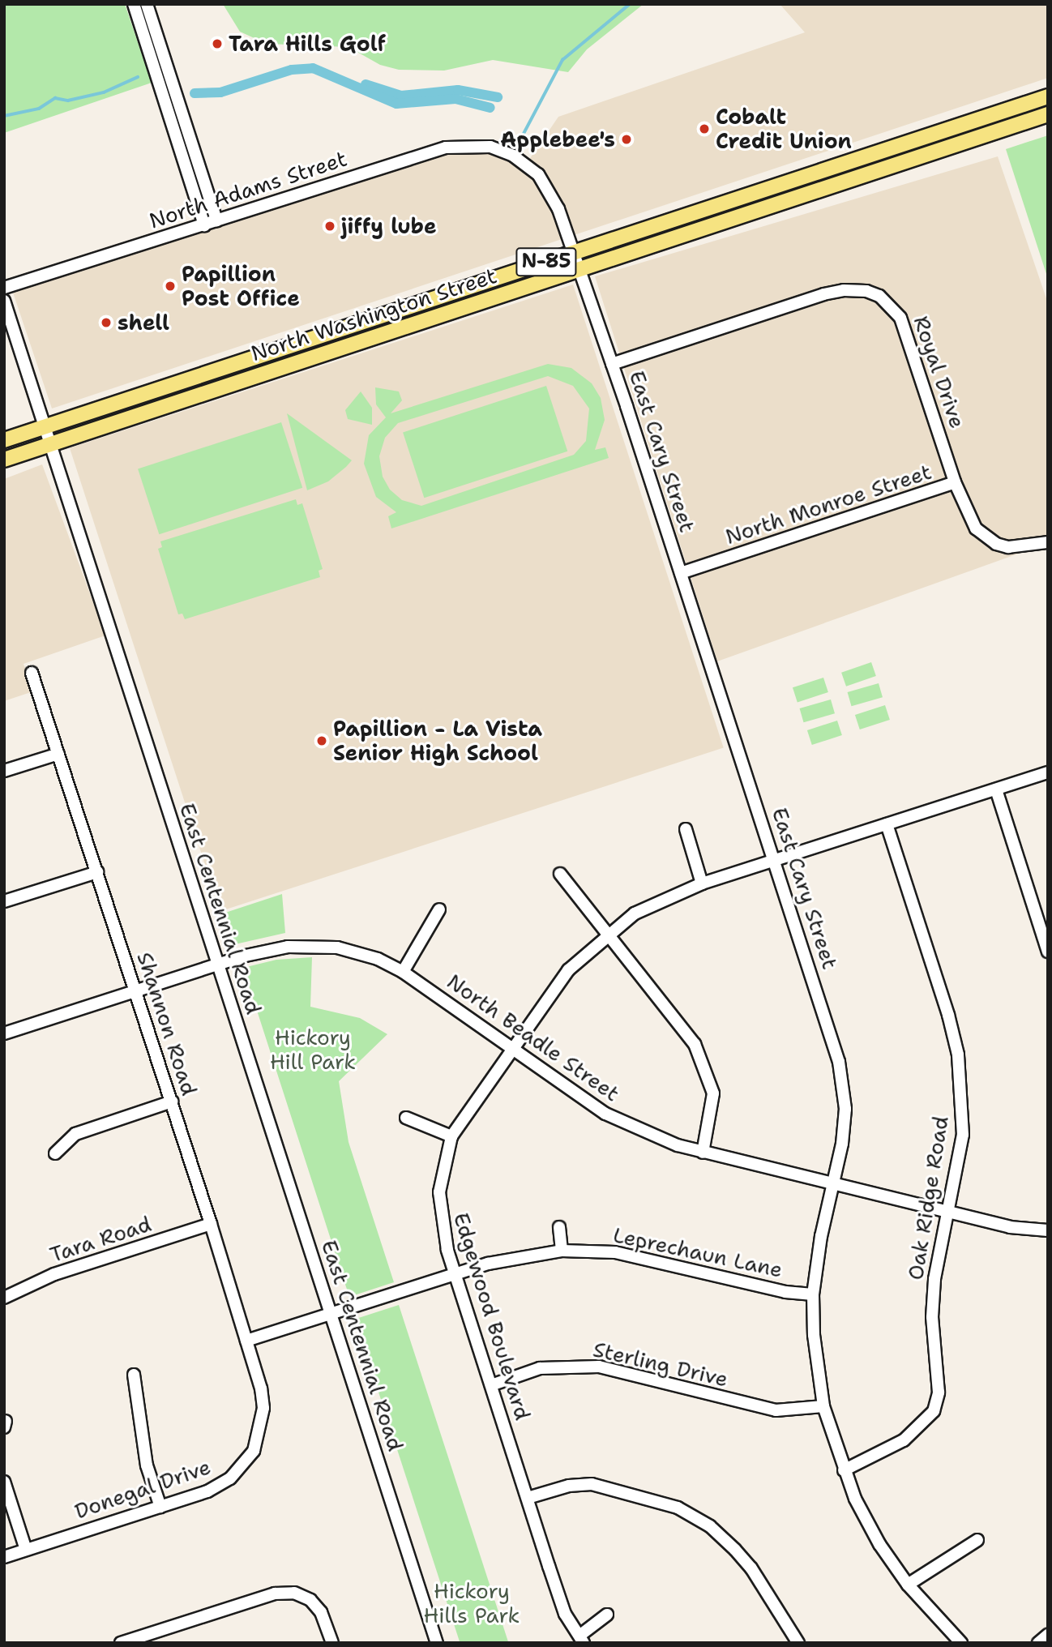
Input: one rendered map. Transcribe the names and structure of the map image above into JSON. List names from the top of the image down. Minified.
{"streets":{"main road":["N-85","North Washington Street"],"street":["North Adams Street","Royal Drive","East Cary Street","North Monroe Street","East Centennial Road","Shannon Road","North Beadle Street","Oak Ridge Road","Tara Road","Leprechaun Lane","Edgewood Boulevard","Sterling Drive","Donegal Drive"]},"crossings":[["North Adams Street","East Cary Street"],["North Washington Street","East Cary Street"],["North Washington Street","East Centennial Road"],["Royal Drive","East Cary Street"],["Royal Drive","North Monroe Street"],["East Cary Street","North Monroe Street"],["East Cary Street","North Beadle Street"],["East Cary Street","Oak Ridge Road"],["East Cary Street","Leprechaun Lane"],["East Cary Street","Edgewood Boulevard"],["East Cary Street","Sterling Drive"],["East Centennial Road","North Beadle Street"],["East Centennial Road","Leprechaun Lane"],["Shannon Road","North Beadle Street"],["Shannon Road","Tara Road"],["Shannon Road","Leprechaun Lane"],["Shannon Road","Donegal Drive"],["North Beadle Street","Oak Ridge Road"],["North Beadle Street","Edgewood Boulevard"],["Oak Ridge Road","Edgewood Boulevard"],["Leprechaun Lane","Edgewood Boulevard"],["Edgewood Boulevard","Sterling Drive"]],"parks":["Hickory Hill Park","Hickory Hills Park"],"places":["Tara Hills Golf","Cobalt Credit Union","Applebee's","jiffy lube","Papillion Post Office","shell","Papillion - La Vista Senior High School"]}
